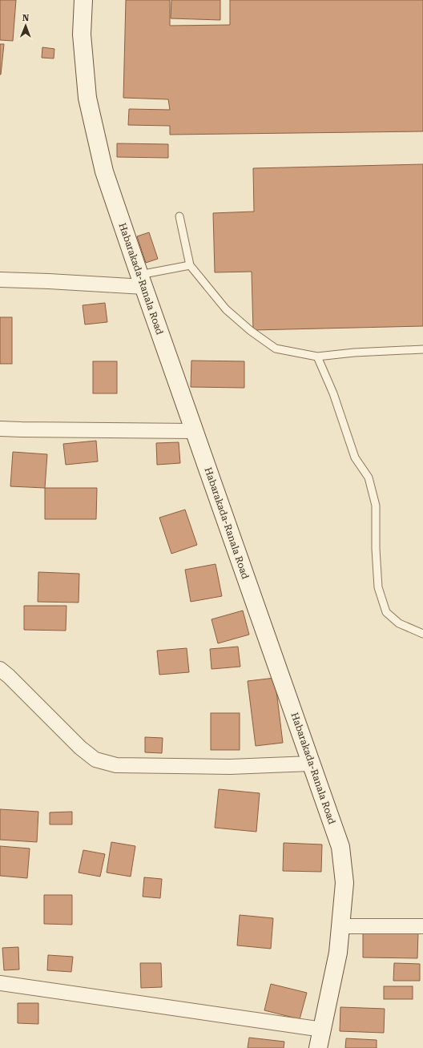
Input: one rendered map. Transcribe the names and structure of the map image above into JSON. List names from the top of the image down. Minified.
{"streets":{"main road":["Habarakada-Ranala Road"]},"north":"top"}
